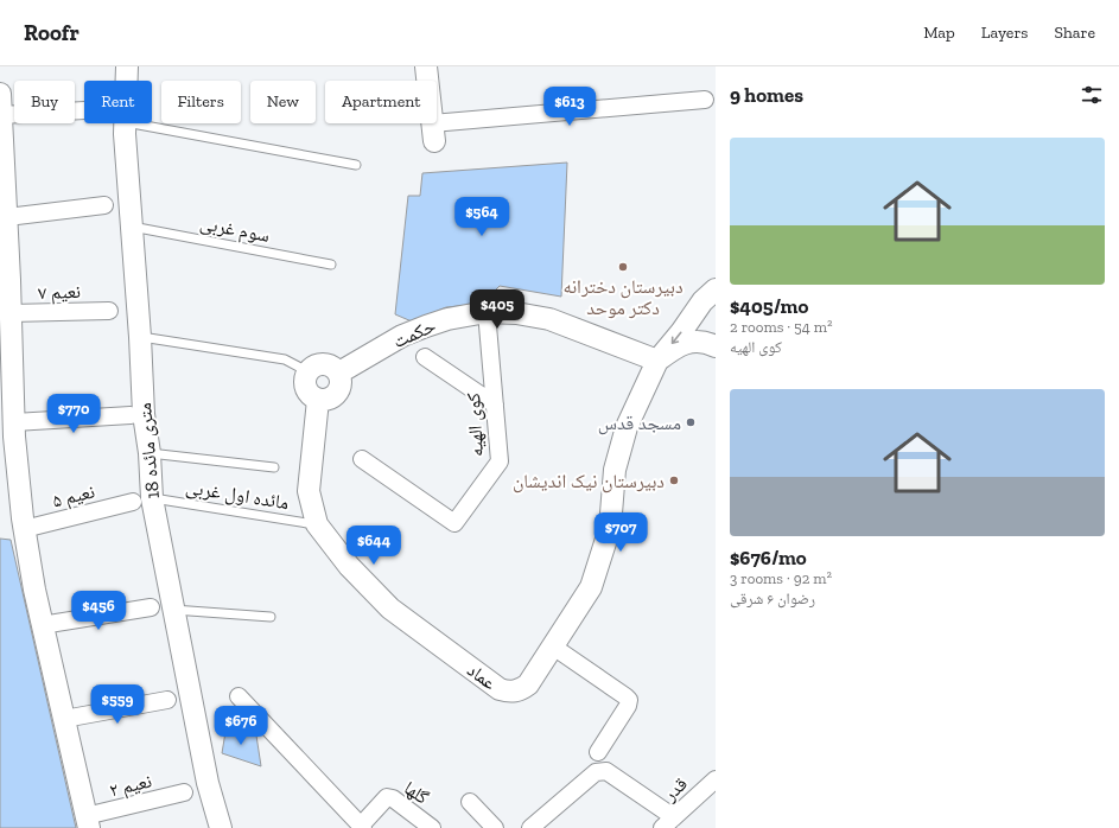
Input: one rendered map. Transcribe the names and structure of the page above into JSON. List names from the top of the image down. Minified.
{"streets":{"street":["نعیم ۷","حکمت","کوی الهیه","18 متری مائده","نعیم ۵","عماد","نعیم ۲","قدر","گلها"],"lane":["سوم غربی","مائده اول غربی"]},"crossings":[["سوم غربی","18 متری مائده"],["حکمت","کوی الهیه"],["حکمت","عماد"],["18 متری مائده","مائده اول غربی"],["18 متری مائده","نعیم ۵"],["مائده اول غربی","نعیم ۵"],["مائده اول غربی","عماد"]],"places":["دبیرستان دخترانه دکتر موحد","مسجد قدس","دبیرستان نیک اندیشان"],"page":{"header":"Roofr","nav":["Map","Layers","Share"],"heading":"9 homes","chip":["Buy","Rent","Filters","New","Apartment"],"price":["$613","$564","$405","$770","$707","$644","$456","$559","$676"],"list":[{"name":"$405/mo","note":"2 rooms · 54 m² · کوی الهیه"},{"name":"$676/mo","note":"3 rooms · 92 m² · رضوان ۶ شرقی"}]}}
